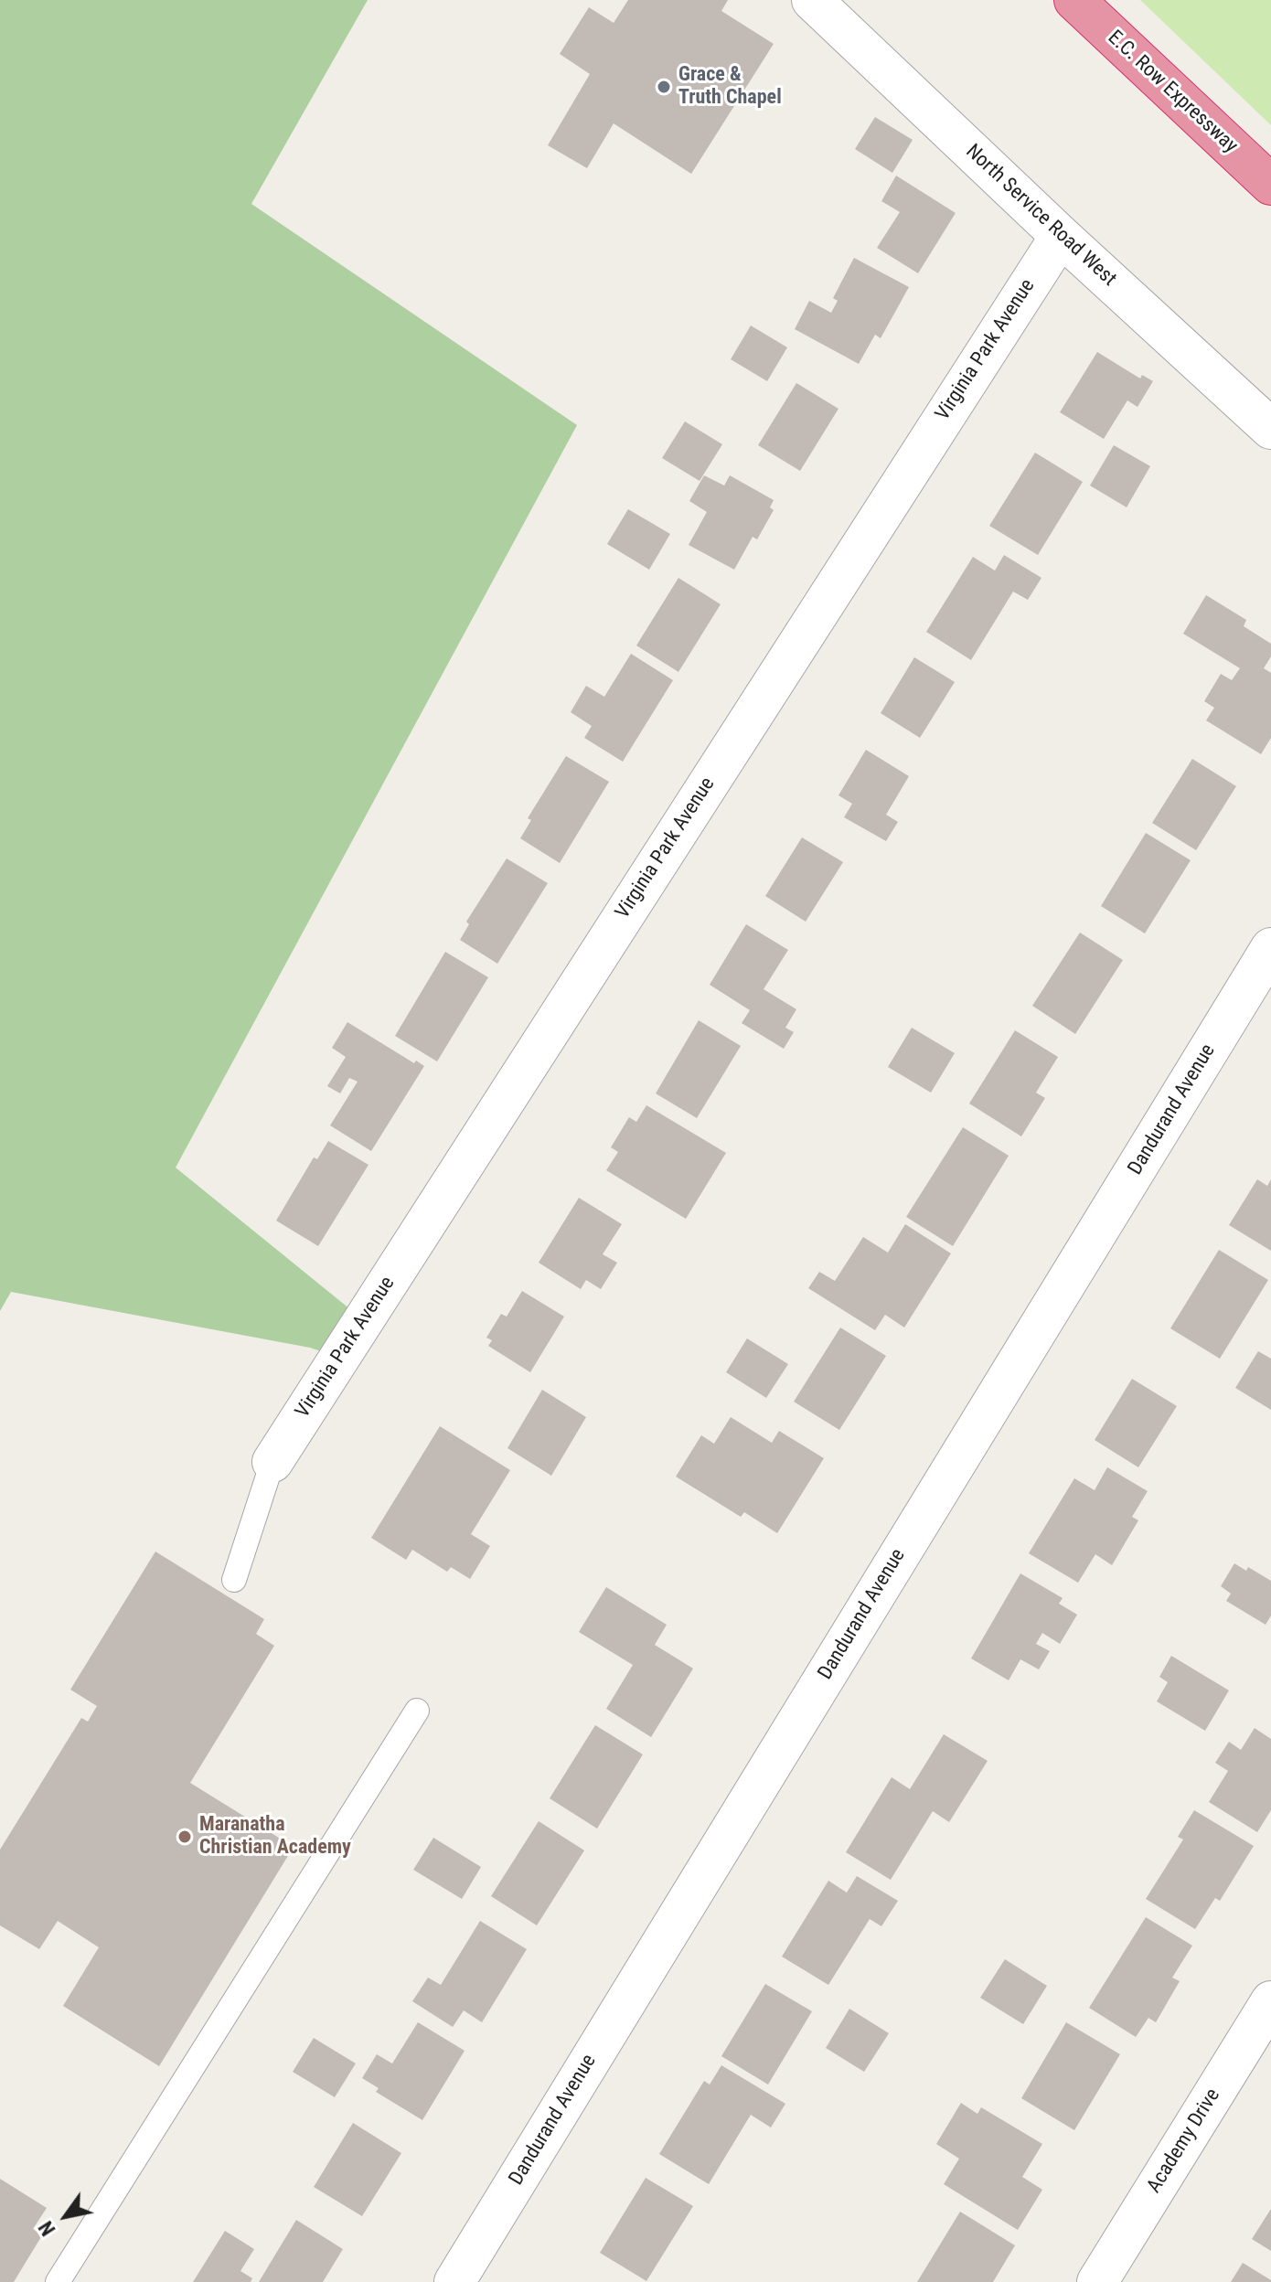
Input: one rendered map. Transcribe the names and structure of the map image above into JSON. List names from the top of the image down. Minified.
{"streets":{"highway":["E.C. Row Expressway"],"street":["North Service Road West","Virginia Park Avenue","Dandurand Avenue","Academy Drive"]},"crossings":[["North Service Road West","Virginia Park Avenue"]],"places":["Grace & Truth Chapel","Maranatha Christian Academy"],"north":"bottom left"}
